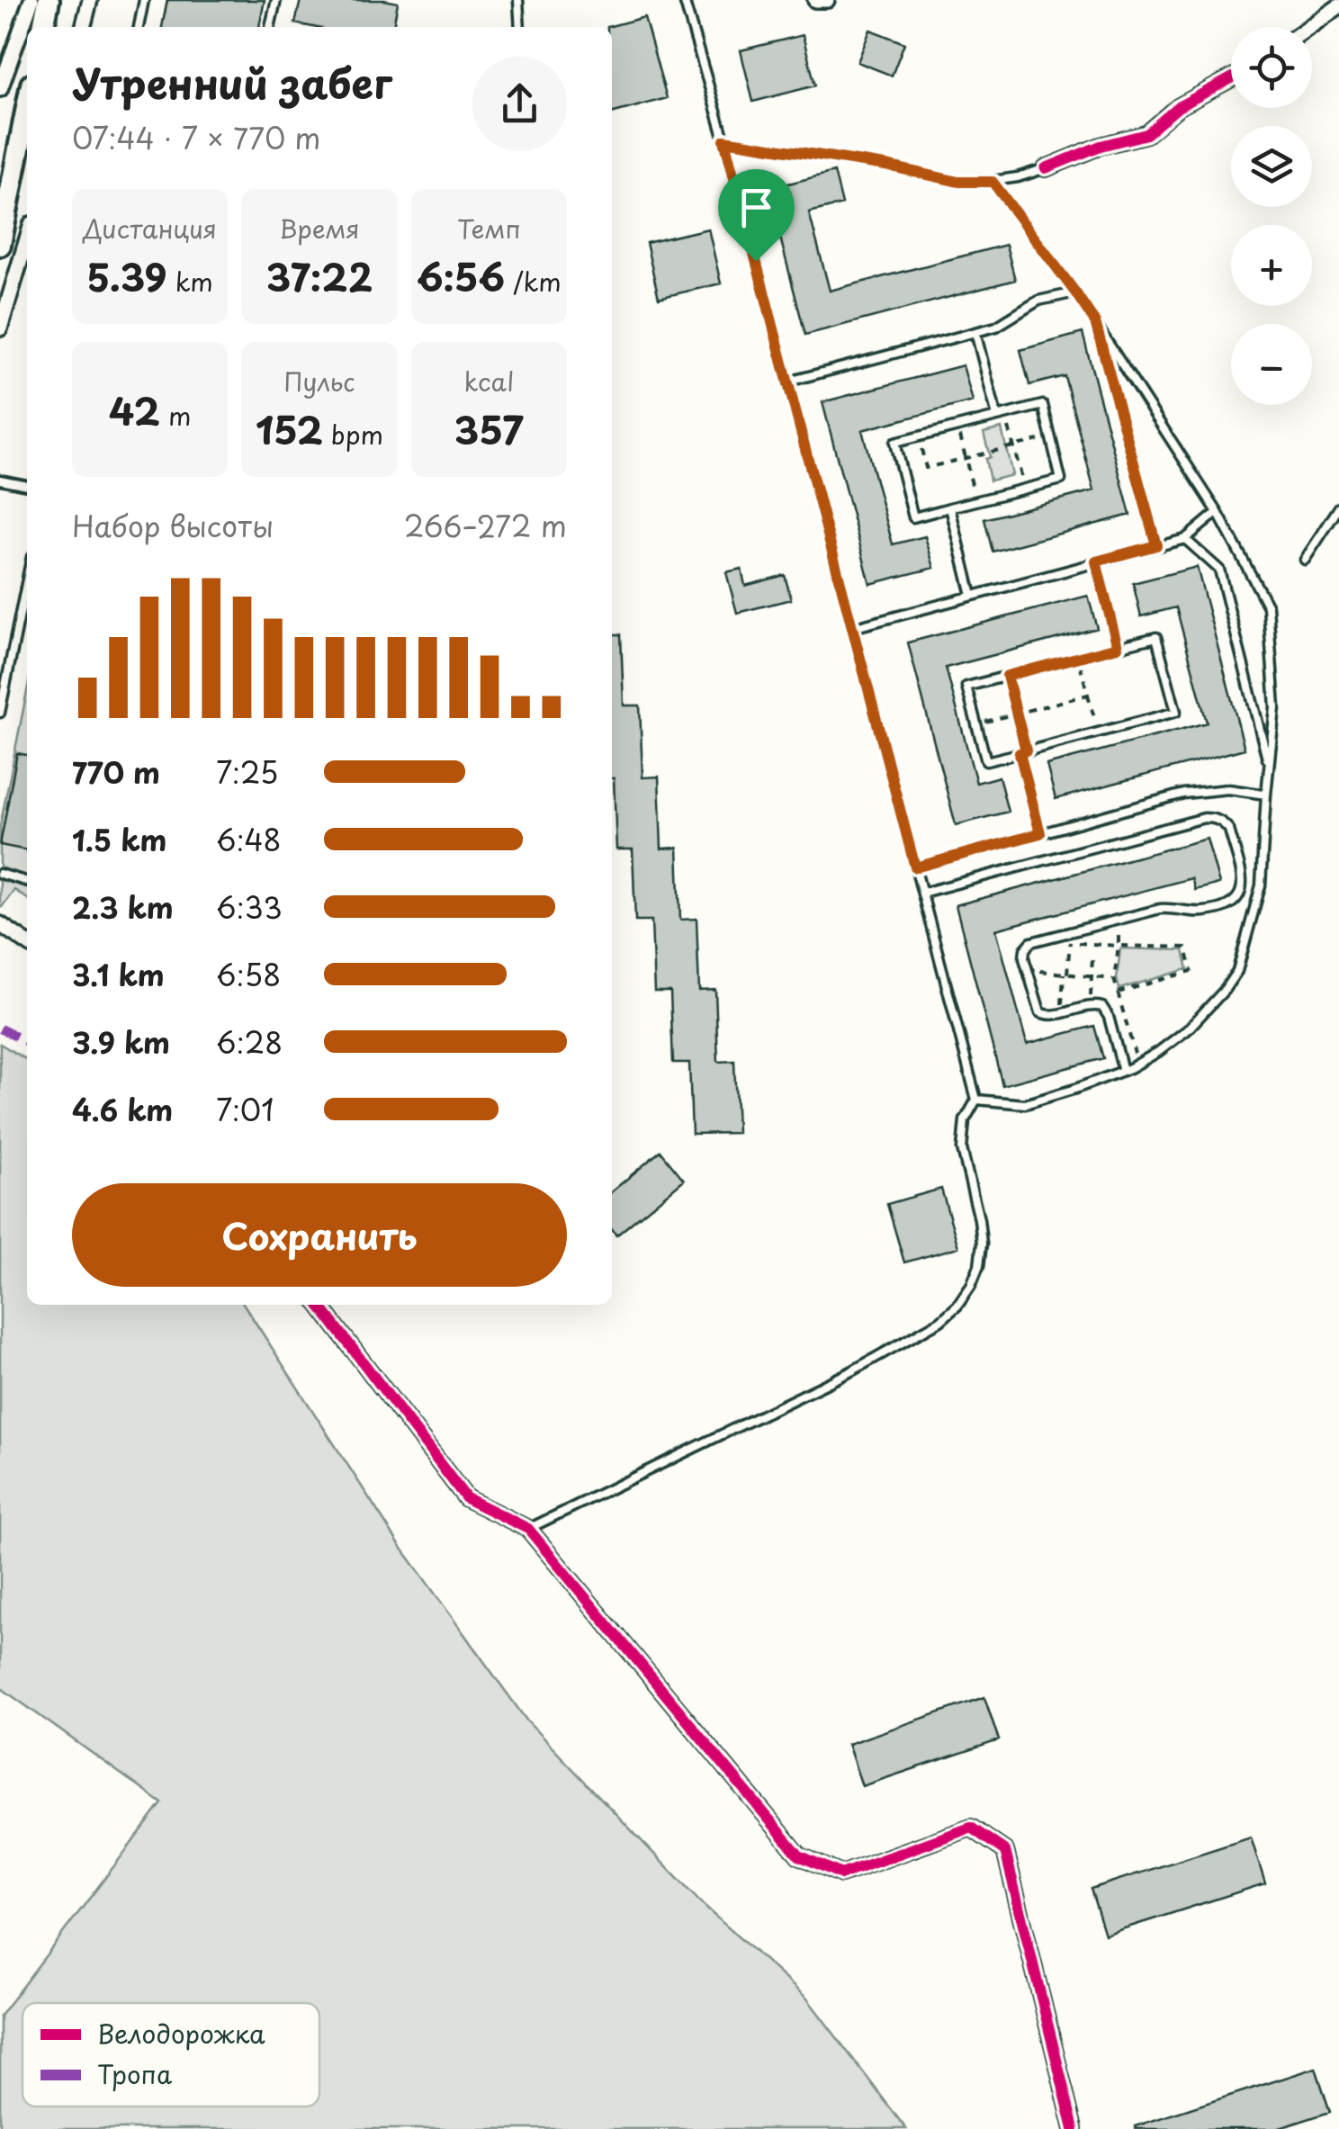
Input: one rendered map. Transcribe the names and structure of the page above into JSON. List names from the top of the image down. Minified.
{"legend":["Велодорожка","Тропа"],"page":{"map_buttons":["+","−"],"heading":["Утренний забег","07:44 · 7 × 770 m"],"stats":[["Дистанция","5.39 km"],["Время","37:22"],["Темп","6:56 /km"],["42 m"],["Пульс","152 bpm"],["kcal","357"]],"chart":["Набор высоты","266–272 m"],"list":[{"name":"770 m","note":"7:25"},{"name":"1.5 km","note":"6:48"},{"name":"2.3 km","note":"6:33"},{"name":"3.1 km","note":"6:58"},{"name":"3.9 km","note":"6:28"},{"name":"4.6 km","note":"7:01"}],"buttons":"Сохранить"}}
